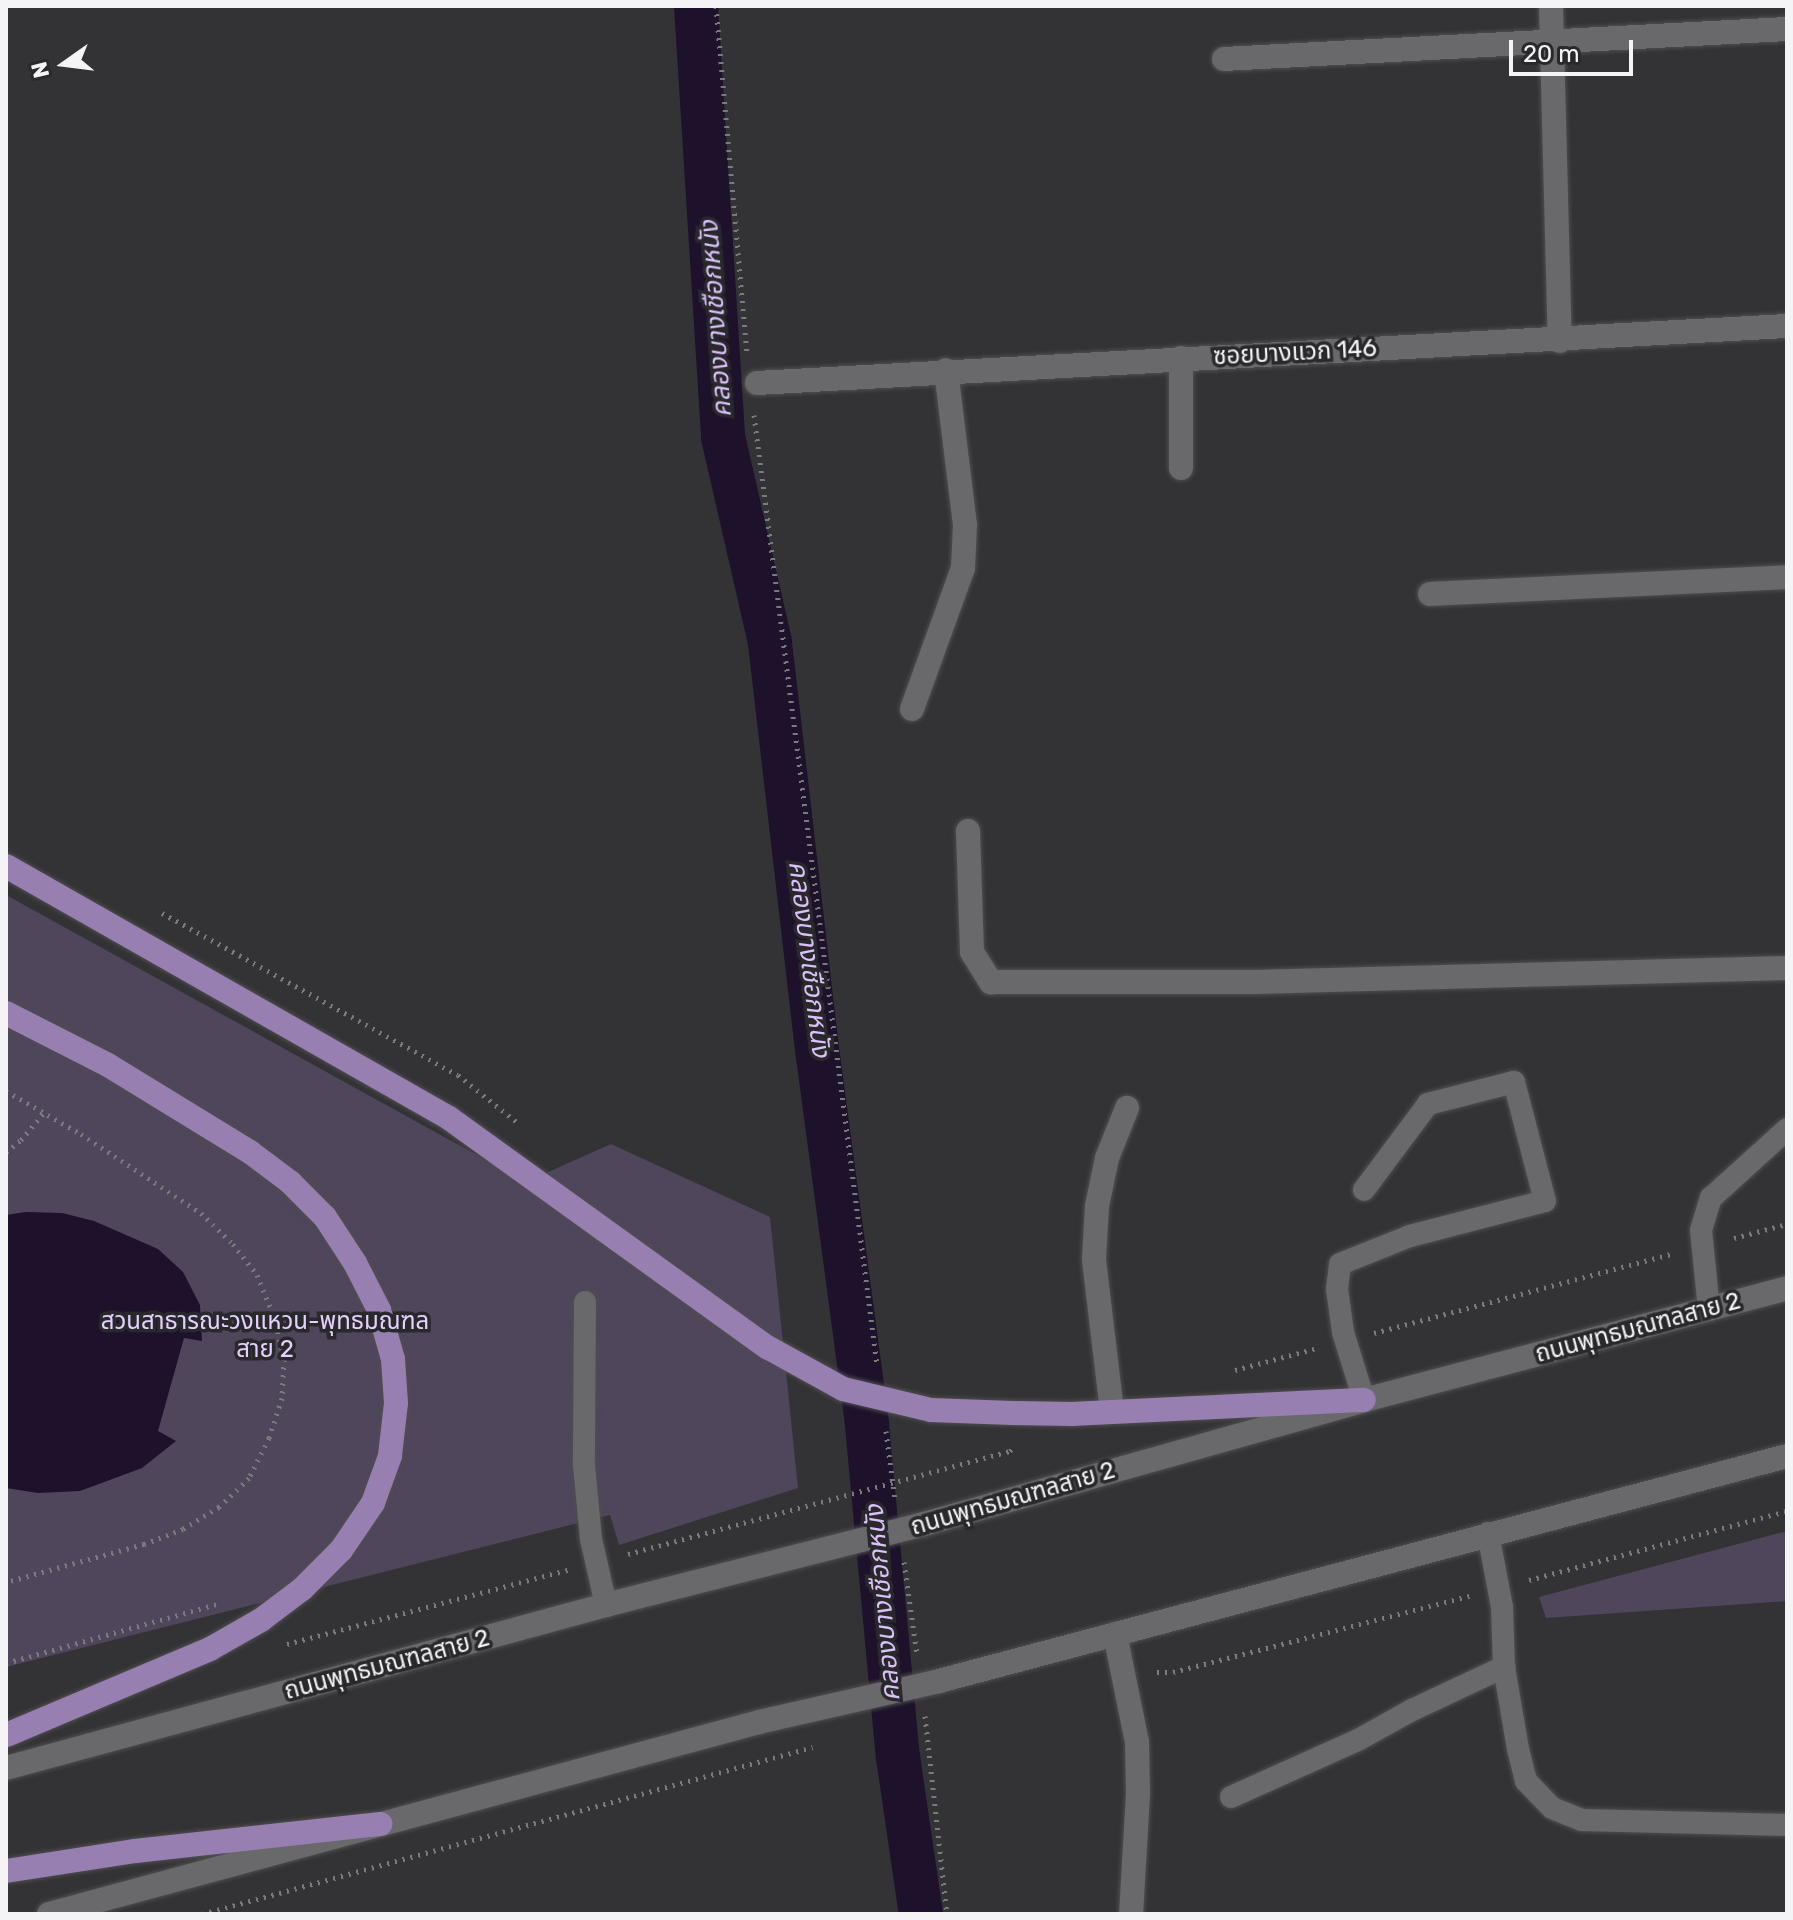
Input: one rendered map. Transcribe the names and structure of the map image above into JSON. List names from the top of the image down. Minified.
{"streets":{"street":["ซอยบางแวก 146","ถนนพุทธมณฑลสาย 2"]},"water":["คลองบางเชือกหนัง"],"parks":["สวนสาธารณะวงแหวน-พุทธมณฑล สาย 2"],"scale_bar":"20 m","north":"left"}
